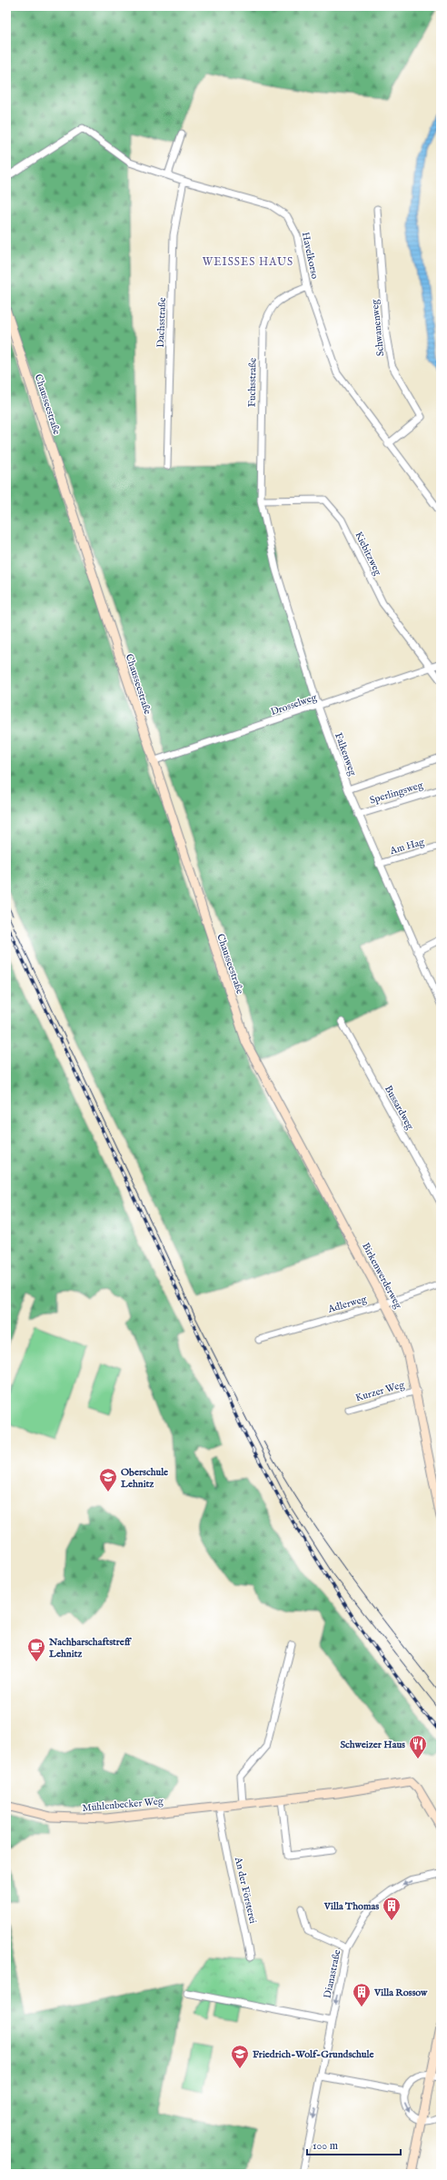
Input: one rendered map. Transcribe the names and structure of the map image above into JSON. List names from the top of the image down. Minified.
{"streets":{"street":["Havelkorso","Dachsstraße","Schwanenweg","Fuchsstraße","Chausseestraße","Kiebitzweg","Drosselweg","Falkenweg","Sperlingsweg","Am Hag","Bussardweg","Birkenwerderweg","Adlerweg","Kurzer Weg","Mühlenbecker Weg","An der Försterei","Dianastraße"]},"crossings":[["Havelkorso","Dachsstraße"],["Havelkorso","Schwanenweg"],["Havelkorso","Fuchsstraße"],["Fuchsstraße","Kiebitzweg"],["Fuchsstraße","Falkenweg"],["Chausseestraße","Drosselweg"],["Chausseestraße","Birkenwerderweg"],["Kiebitzweg","Drosselweg"],["Kiebitzweg","Falkenweg"],["Drosselweg","Falkenweg"],["Falkenweg","Sperlingsweg"],["Falkenweg","Am Hag"],["Birkenwerderweg","Adlerweg"],["Birkenwerderweg","Kurzer Weg"],["Mühlenbecker Weg","An der Försterei"]],"one_way":["Dianastraße"],"districts":["WEISSES HAUS"],"places":{"school or university":["Oberschule Lehnitz","Friedrich-Wolf-Grundschule"],"cafe":["Nachbarschaftstreff Lehnitz"],"restaurant":["Schweizer Haus"],"building":["Villa Thomas","Villa Rossow"]},"scale_bar":"100 m"}
